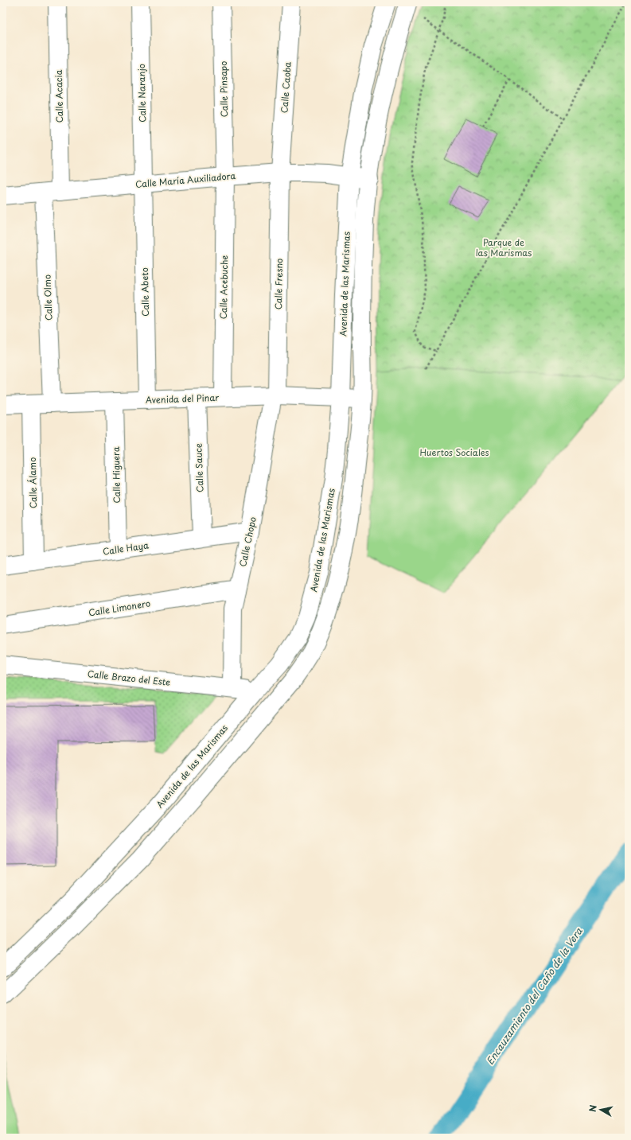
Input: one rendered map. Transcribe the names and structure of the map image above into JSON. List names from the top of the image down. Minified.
{"streets":{"street":["Calle Caoba","Calle Pinsapo","Calle Naranjo","Calle Acacia","Calle María Auxiliadora","Calle Fresno","Avenida de las Marismas","Calle Acebuche","Calle Abeto","Calle Olmo","Avenida del Pinar","Calle Sauce","Calle Higuera","Calle Álamo","Calle Chopo","Calle Haya","Calle Limonero","Calle Brazo del Este"]},"crossings":[["Calle Caoba","Calle María Auxiliadora"],["Calle Caoba","Calle Fresno"],["Calle Pinsapo","Calle María Auxiliadora"],["Calle Pinsapo","Calle Acebuche"],["Calle Naranjo","Calle María Auxiliadora"],["Calle Naranjo","Calle Abeto"],["Calle Acacia","Calle María Auxiliadora"],["Calle Acacia","Calle Olmo"],["Calle María Auxiliadora","Calle Fresno"],["Calle María Auxiliadora","Avenida de las Marismas"],["Calle María Auxiliadora","Calle Acebuche"],["Calle María Auxiliadora","Calle Abeto"],["Calle María Auxiliadora","Calle Olmo"],["Calle Fresno","Avenida del Pinar"],["Calle Fresno","Calle Chopo"],["Avenida de las Marismas","Avenida del Pinar"],["Avenida de las Marismas","Calle Brazo del Este"],["Calle Acebuche","Avenida del Pinar"],["Calle Abeto","Avenida del Pinar"],["Calle Olmo","Avenida del Pinar"],["Avenida del Pinar","Calle Sauce"],["Avenida del Pinar","Calle Higuera"],["Avenida del Pinar","Calle Álamo"],["Avenida del Pinar","Calle Chopo"],["Calle Sauce","Calle Haya"],["Calle Higuera","Calle Haya"],["Calle Álamo","Calle Haya"],["Calle Chopo","Calle Haya"],["Calle Chopo","Calle Limonero"],["Calle Chopo","Calle Brazo del Este"]],"water":["Encauzamiento del Caño de la Vera"],"parks":["Parque de las Marismas","Huertos Sociales"],"north":"left"}
